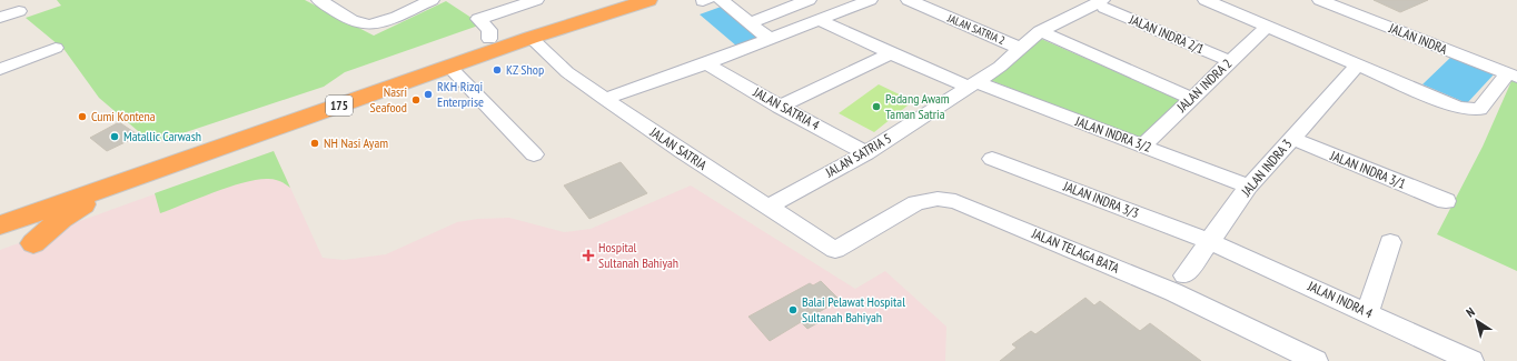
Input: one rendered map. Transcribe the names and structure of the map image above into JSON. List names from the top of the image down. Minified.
{"streets":{"highway":["175"],"street":["JALAN SATRIA 2","JALAN INDRA 2/1","JALAN INDRA","JALAN INDRA 2","JALAN SATRIA 4","JALAN INDRA 3/2","JALAN SATRIA","JALAN SATRIA 5","JALAN INDRA 3","JALAN INDRA 3/1","JALAN INDRA 3/3","JALAN TELAGA BATA","JALAN INDRA 4"]},"crossings":[["JALAN SATRIA 2","JALAN SATRIA 5"],["JALAN INDRA 2/1","JALAN INDRA 2"],["JALAN INDRA 2/1","JALAN SATRIA 5"],["JALAN INDRA 2","JALAN INDRA 3/2"],["175","JALAN SATRIA"],["JALAN SATRIA 4","JALAN SATRIA 5"],["JALAN INDRA 3/2","JALAN SATRIA 5"],["JALAN INDRA 3/2","JALAN INDRA 3"],["JALAN SATRIA","JALAN SATRIA 5"],["JALAN SATRIA","JALAN TELAGA BATA"],["JALAN INDRA 3","JALAN INDRA 3/1"],["JALAN INDRA 3","JALAN INDRA 3/3"],["JALAN INDRA 3","JALAN INDRA 4"],["JALAN INDRA 3/3","JALAN INDRA 4"]],"places":{"other":["KZ Shop","RKH Rizqi Enterprise","Nasri Seafood","Padang Awam Taman Satria","Cumi Kontena","Matallic Carwash","NH Nasi Ayam","Balai Pelawat Hospital Sultanah Bahiyah"],"health":["Hospital Sultanah Bahiyah"]},"north":"top left"}
